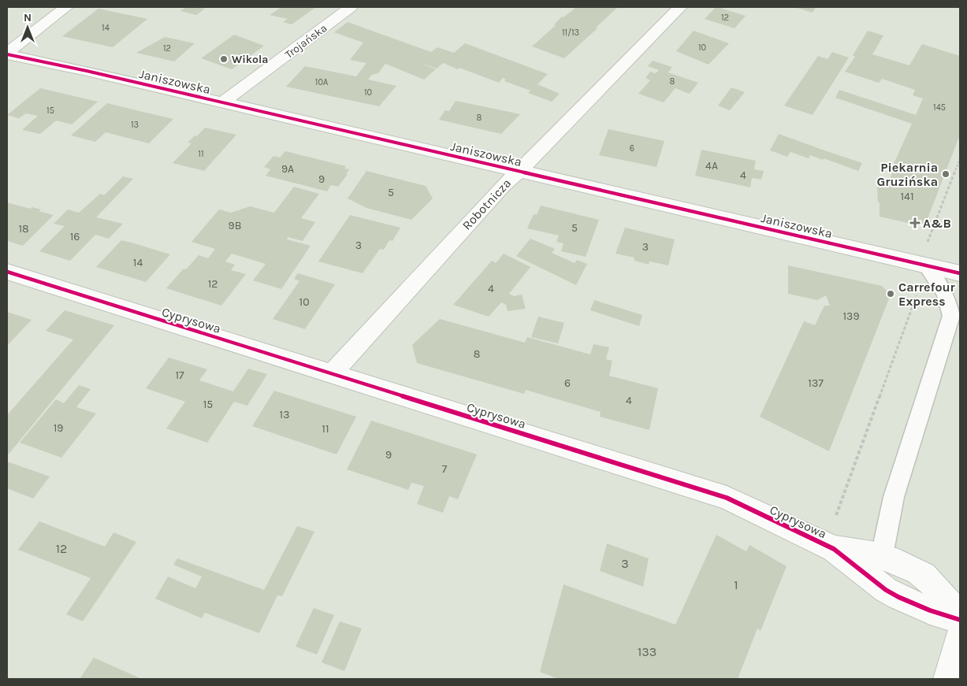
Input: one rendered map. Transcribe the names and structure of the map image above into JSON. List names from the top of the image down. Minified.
{"streets":{"street":["Trojańska","Janiszowska","Robotnicza","Cyprysowa"]},"crossings":[["Trojańska","Janiszowska"],["Janiszowska","Robotnicza"],["Robotnicza","Cyprysowa"]],"places":{"other":["Wikola","Piekarnia Gruzińska","Carrefour Express"],"health":["A&B"]},"house_numbers":["12","14","11/13","10","12","8","10A","10","145","15","8","13","6","11","4A","9A","4","9","5","141","9B","5","18","16","3","3","14","12","4","10","139","8","17","6","137","4","15","13","19","11","9","7","12","3","1","133"],"north":"top"}
